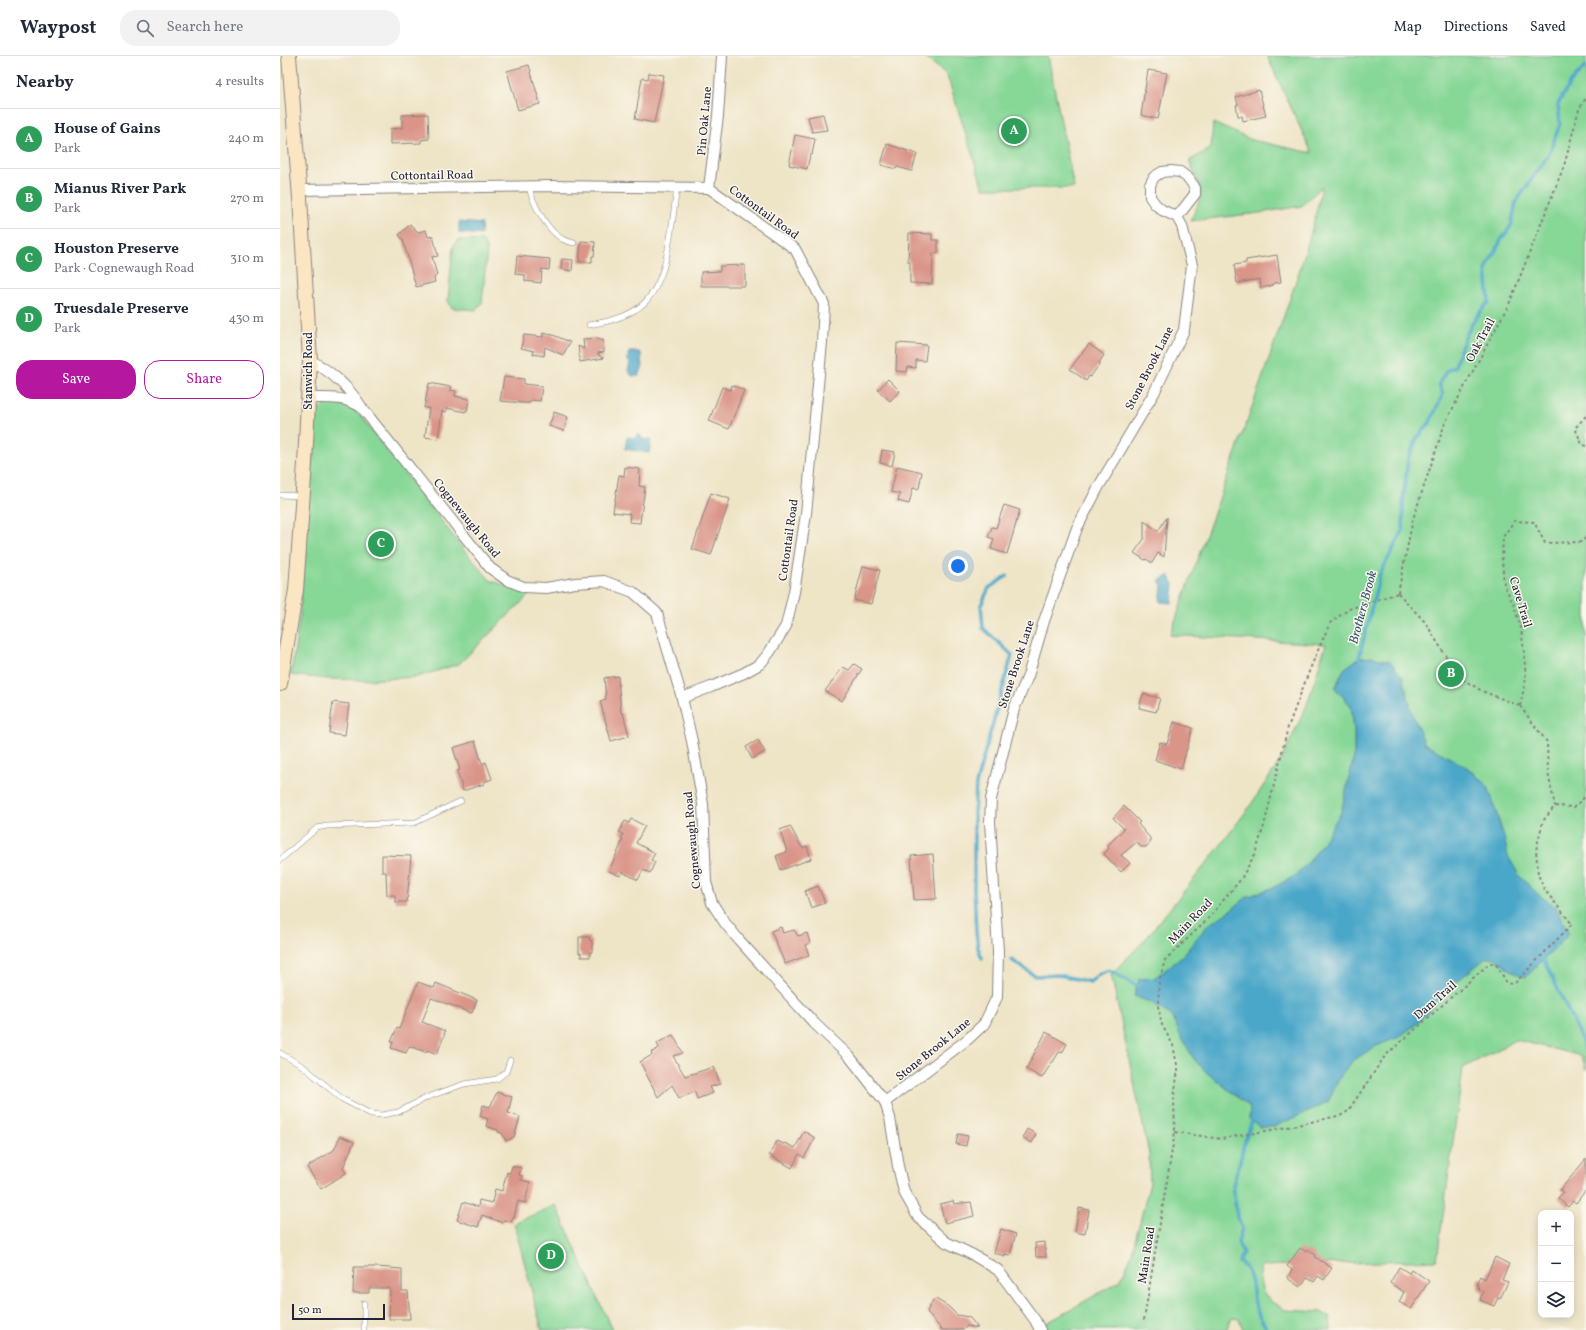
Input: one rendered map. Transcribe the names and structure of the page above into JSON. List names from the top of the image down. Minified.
{"streets":{"street":["Pin Oak Lane","Cottontail Road","Stone Brook Lane","Stanwich Road","Cognewaugh Road"],"path":["Oak Trail","Cave Trail","Main Road","Dam Trail"]},"crossings":[["Pin Oak Lane","Cottontail Road"],["Cottontail Road","Stanwich Road"],["Cottontail Road","Cognewaugh Road"],["Oak Trail","Main Road"],["Stone Brook Lane","Cognewaugh Road"],["Stanwich Road","Cognewaugh Road"],["Main Road","Dam Trail"]],"water":["Brothers Brook"],"scale_bar":"50 m","page":{"header":"Waypost","search":"Search here","nav":["Map","Directions","Saved"],"heading":["Nearby","4 results"],"list":[{"mark":"A","name":"House of Gains","note":"Park","value":"240 m"},{"mark":"B","name":"Mianus River Park","note":"Park","value":"270 m"},{"mark":"C","name":"Houston Preserve","note":"Park · Cognewaugh Road","value":"310 m"},{"mark":"D","name":"Truesdale Preserve","note":"Park","value":"430 m"}],"pins":["A","C","B","D"],"buttons":["Save","Share"],"map_buttons":["+","−"],"scale":"50 m"}}
